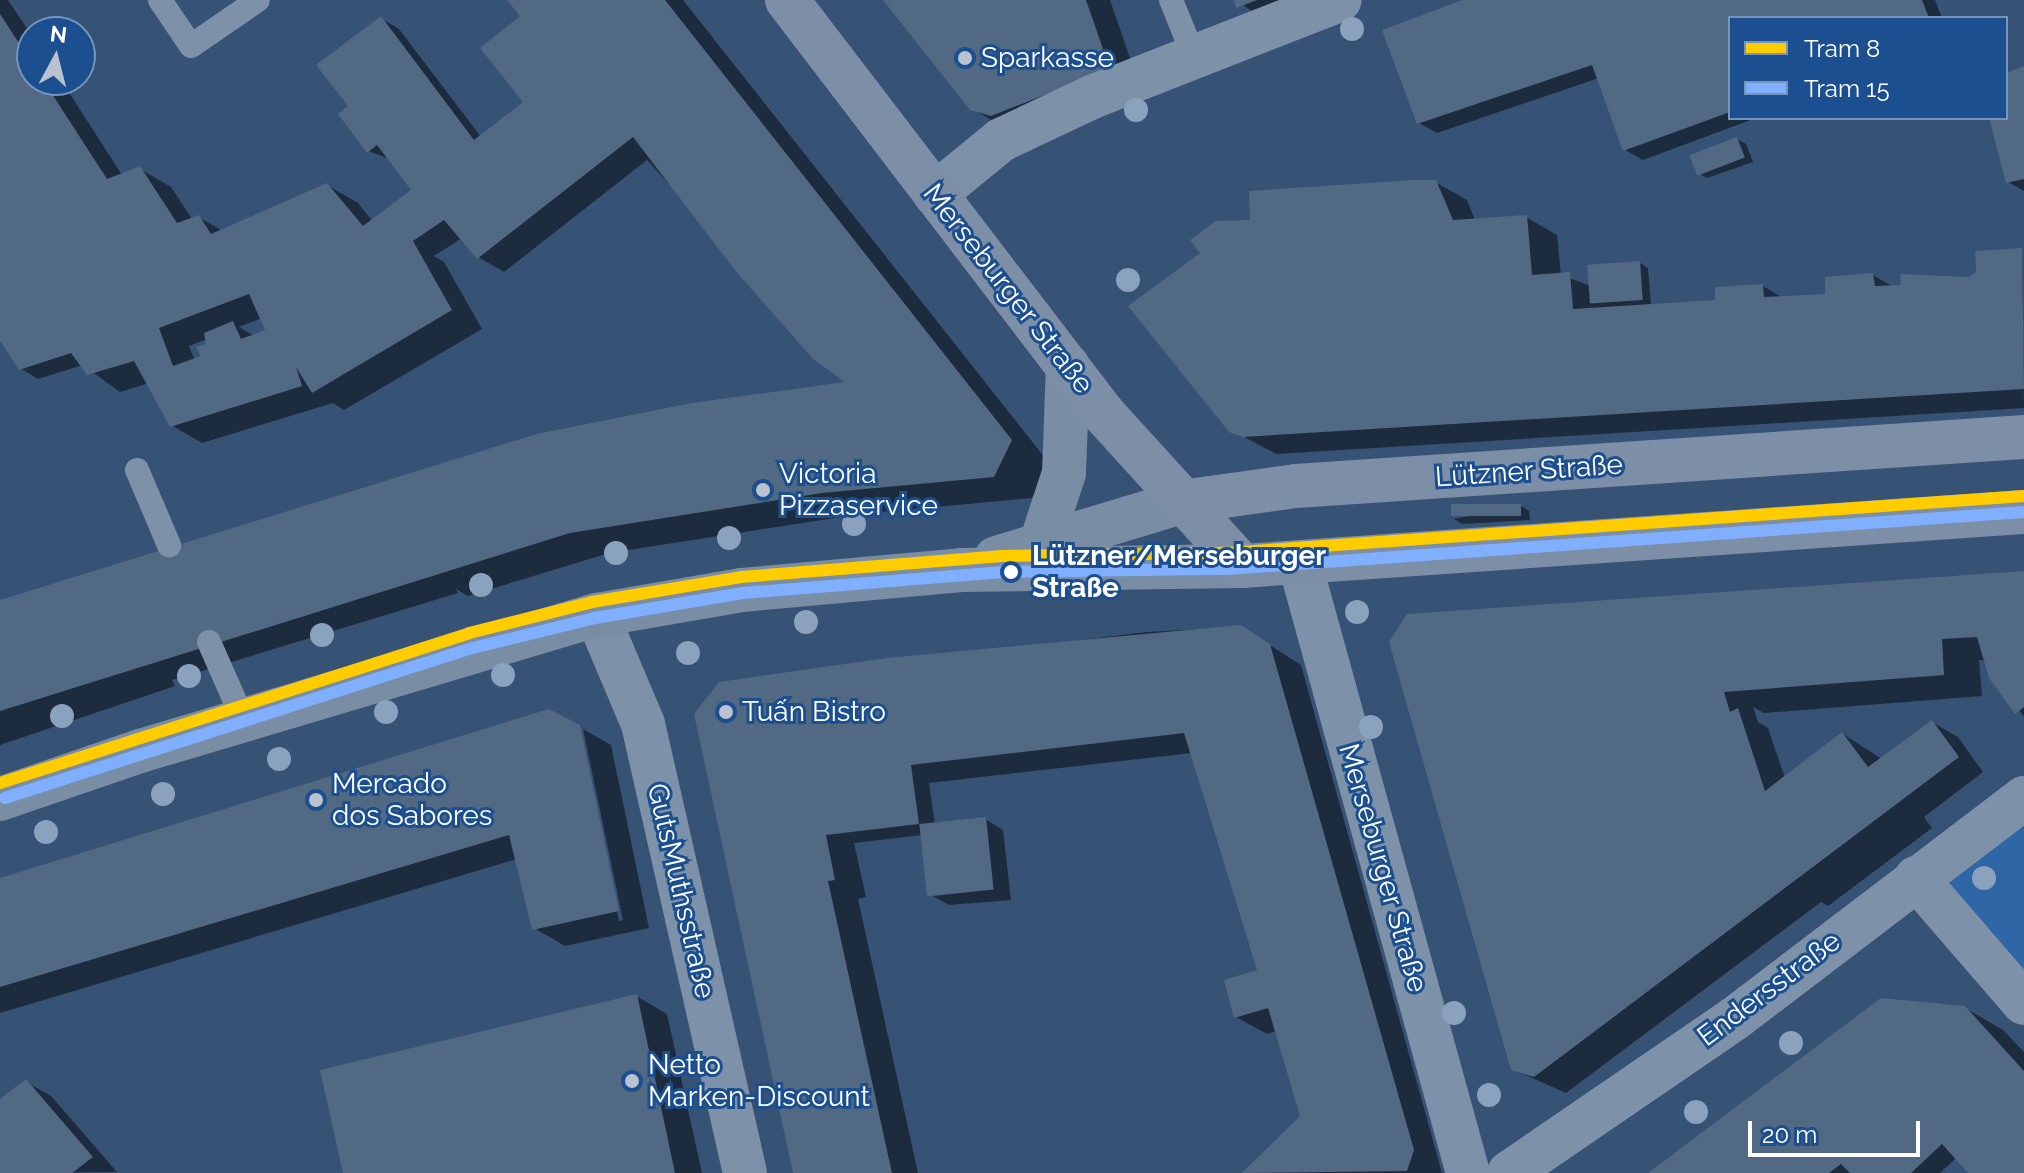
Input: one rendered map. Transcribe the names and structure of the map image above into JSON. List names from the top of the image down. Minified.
{"streets":{"main road":["Merseburger Straße","Lützner Straße"],"street":["GutsMuthsstraße","Endersstraße"]},"crossings":[["Merseburger Straße","Lützner Straße"]],"places":["Sparkasse","Victoria Pizzaservice","Lützner/Merseburger Straße","Tuấn Bistro","Mercado dos Sabores","Netto Marken-Discount"],"lines":["tram line 8","tram line 15"],"legend":["Tram 8","Tram 15"],"scale_bar":"20 m","north":"top"}
